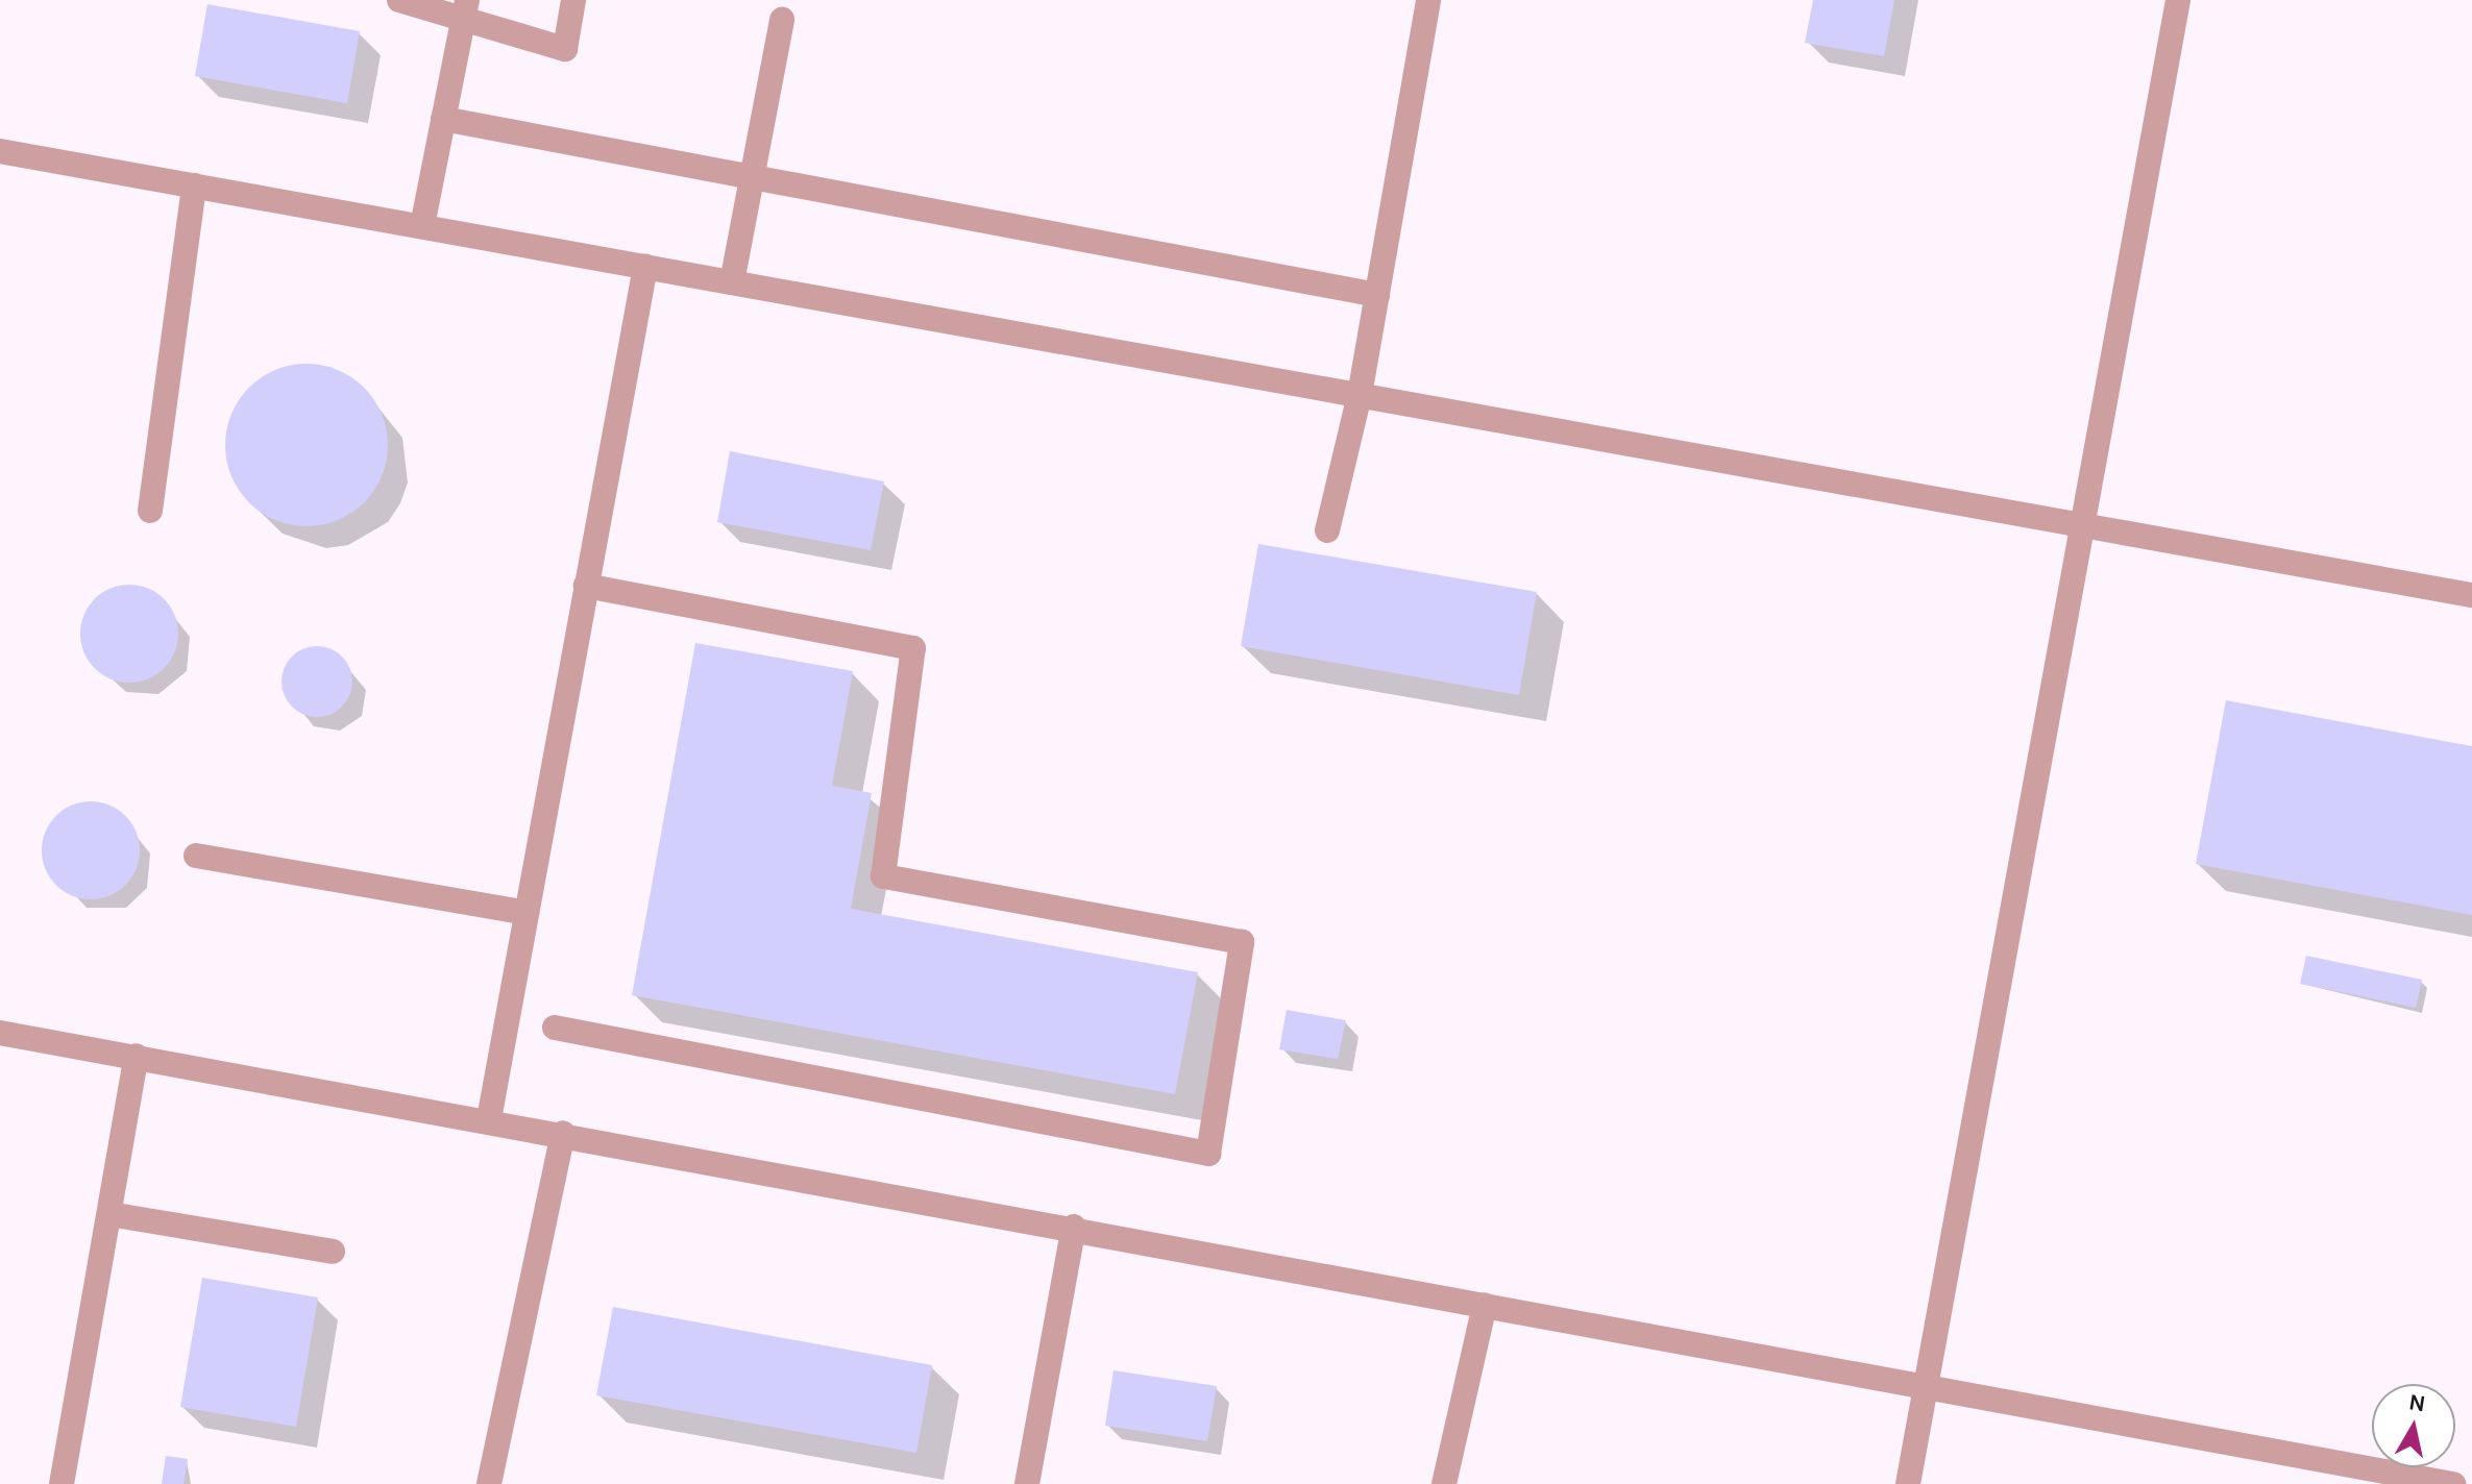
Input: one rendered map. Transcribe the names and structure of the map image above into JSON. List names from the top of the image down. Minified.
{"north":"top"}
